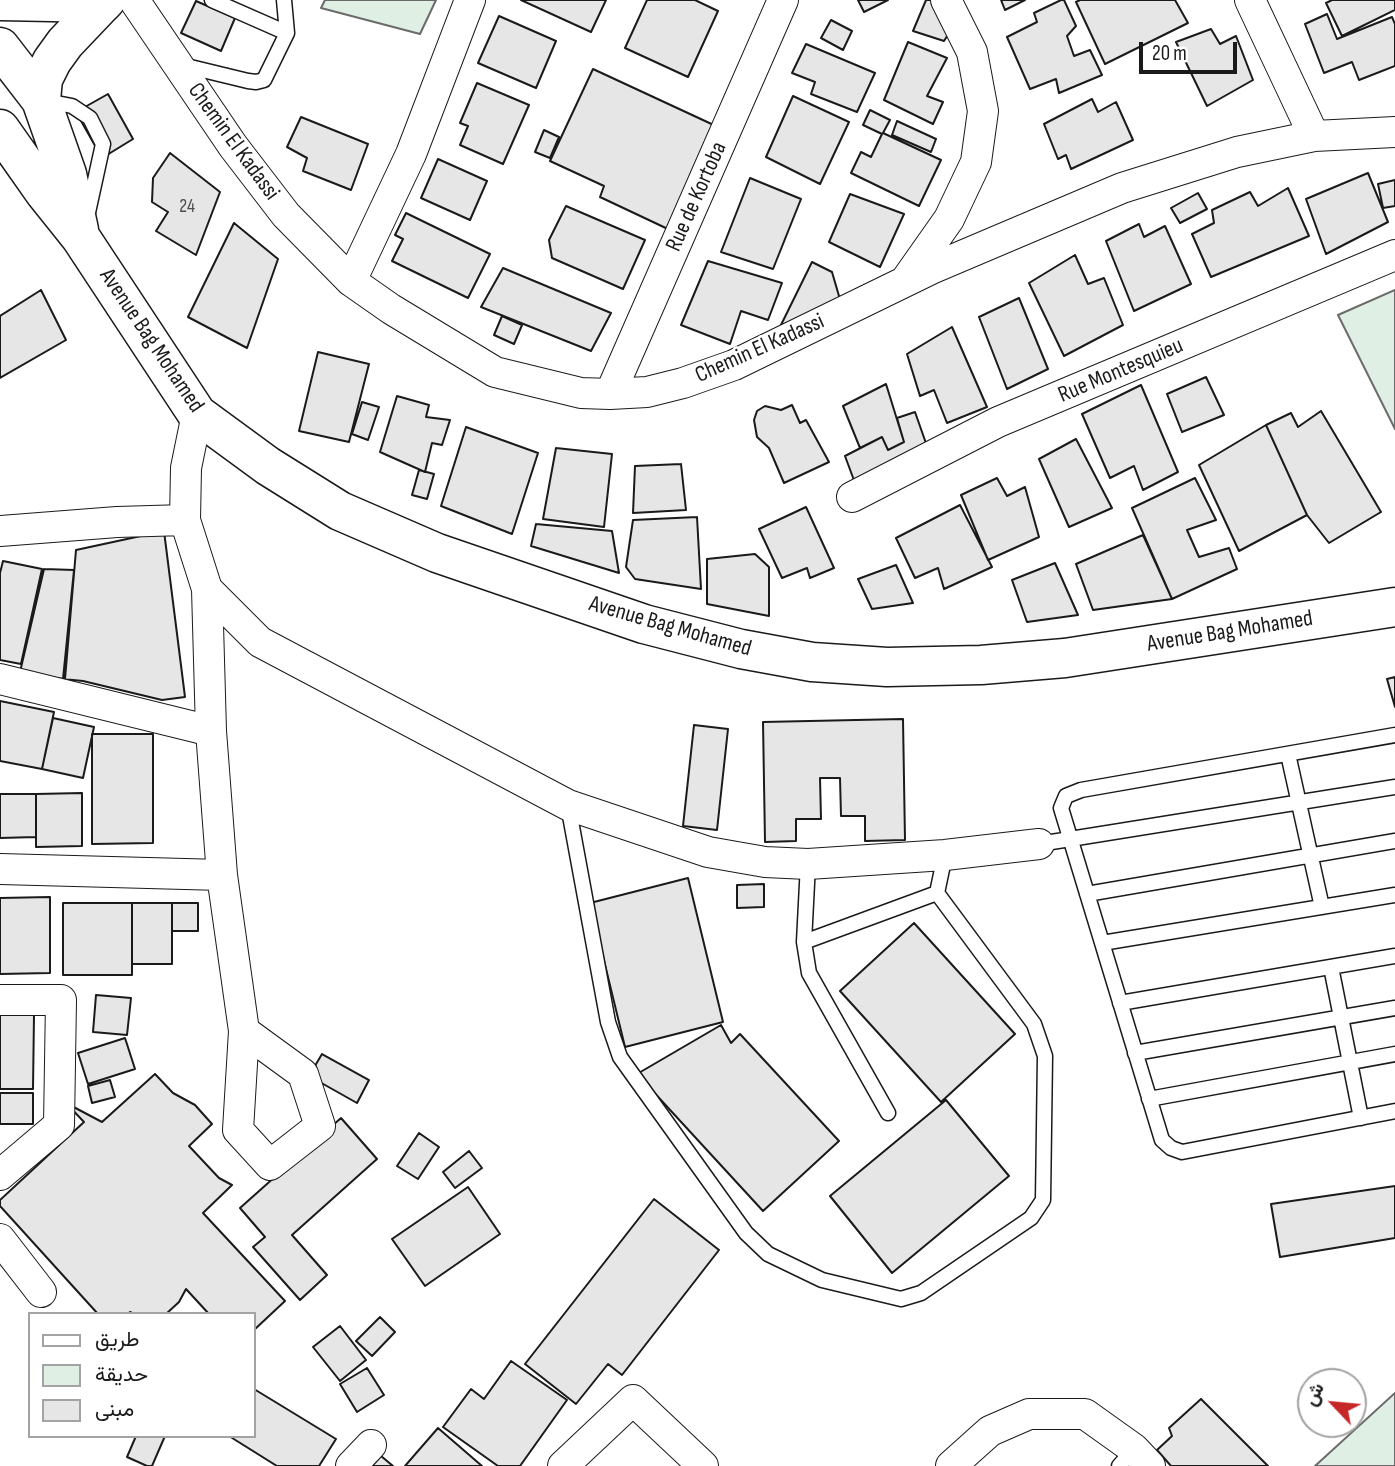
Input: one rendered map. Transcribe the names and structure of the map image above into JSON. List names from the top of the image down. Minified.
{"streets":{"main road":["Avenue Bag Mohamed"],"street":["Chemin El Kadassi","Rue de Kortoba","Rue Montesquieu"]},"crossings":[["Chemin El Kadassi","Rue de Kortoba"]],"house_numbers":["24"],"legend":["طريق","حديقة","مبنى"],"scale_bar":"20 m","north":"top left"}
